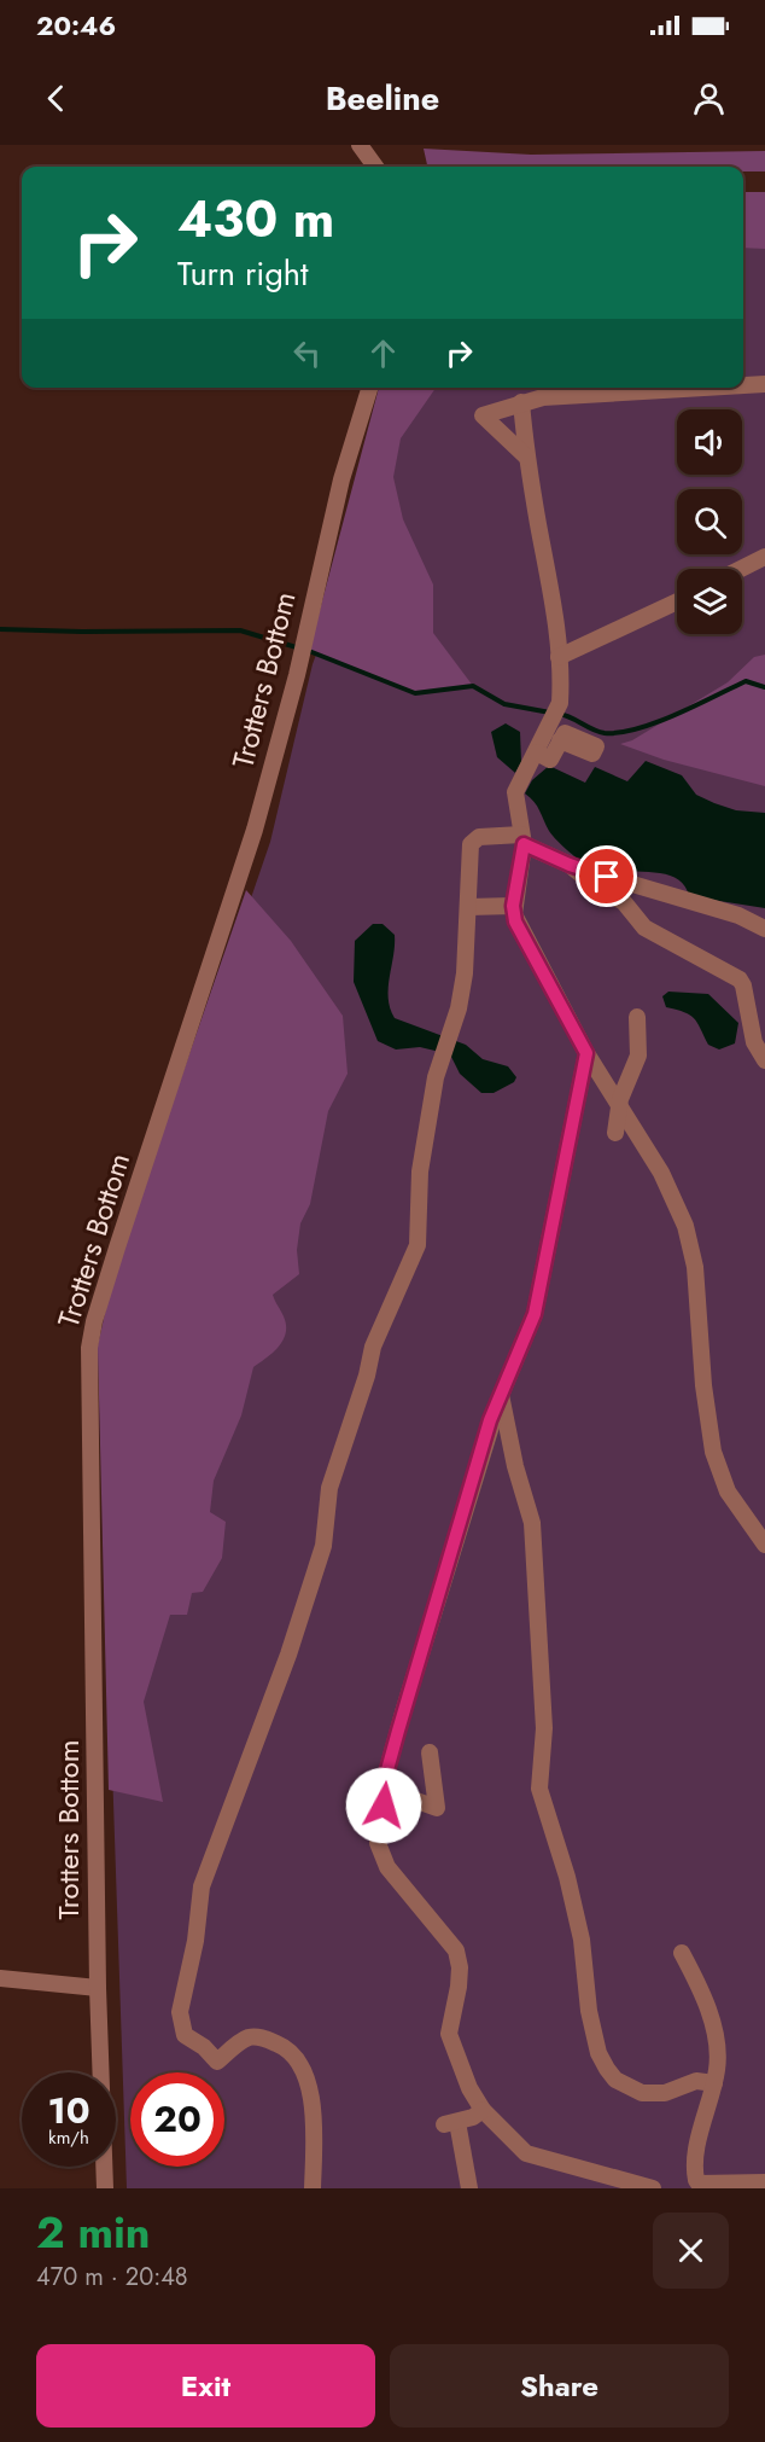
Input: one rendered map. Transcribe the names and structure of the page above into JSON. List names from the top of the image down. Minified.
{"streets":{"street":["Trotters Bottom"]},"page":{"status":"20:46","header":"Beeline","turn":["430 m","Turn right"],"speed":"10 km/h","limit":"20","heading":["2 min","470 m · 20:48"],"buttons":["Exit","Share"]}}
